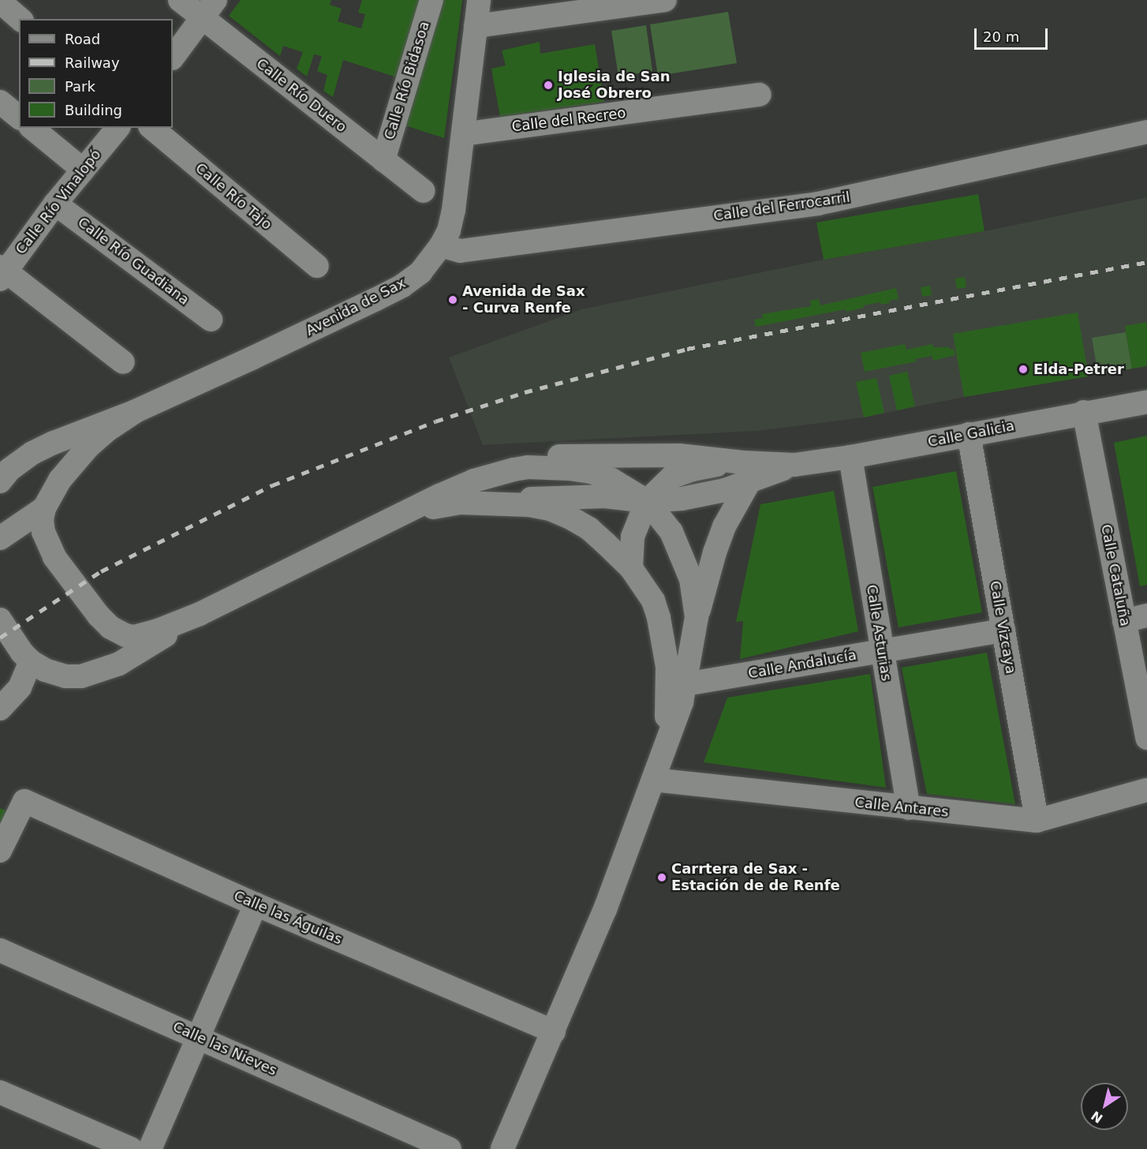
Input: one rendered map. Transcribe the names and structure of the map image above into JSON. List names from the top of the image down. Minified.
{"streets":{"street":["Calle Río Bidasoa","Calle Río Duero","Calle del Recreo","Calle Río Tajo","Calle Río Vinalopó","Calle del Ferrocarril","Calle Río Guadiana","Avenida de Sax","Calle Galicia","Calle Cataluña","Calle Vizcaya","Calle Asturias","Calle Andalucía","Calle Antares","Calle las Águilas","Calle las Nieves"]},"crossings":[["Calle Río Bidasoa","Calle Río Duero"],["Calle del Recreo","Avenida de Sax"],["Calle Río Vinalopó","Calle Río Guadiana"],["Calle del Ferrocarril","Avenida de Sax"],["Calle Galicia","Calle Cataluña"],["Calle Galicia","Calle Vizcaya"],["Calle Galicia","Calle Asturias"],["Calle Vizcaya","Calle Andalucía"],["Calle Vizcaya","Calle Antares"],["Calle Asturias","Calle Andalucía"],["Calle Asturias","Calle Antares"]],"places":["Iglesia de San José Obrero","Avenida de Sax - Curva Renfe","Elda-Petrer","Carrtera de Sax - Estación de de Renfe"],"legend":["Road","Railway","Park","Building"],"scale_bar":"20 m","north":"bottom left"}
